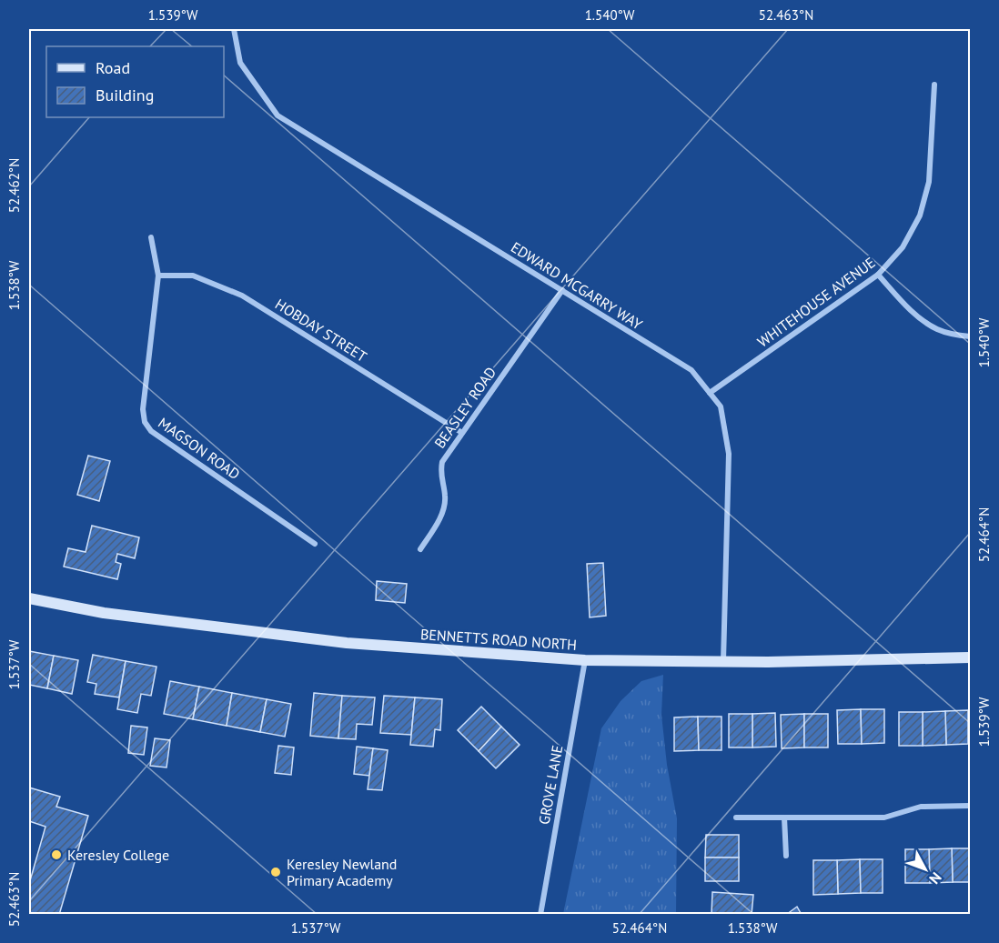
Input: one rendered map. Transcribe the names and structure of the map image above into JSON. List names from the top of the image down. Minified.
{"streets":{"street":["EDWARD MCGARRY WAY","WHITEHOUSE AVENUE","HOBDAY STREET","BEASLEY ROAD","MAGSON ROAD","BENNETTS ROAD NORTH","GROVE LANE"]},"crossings":[["EDWARD MCGARRY WAY","WHITEHOUSE AVENUE"],["EDWARD MCGARRY WAY","BEASLEY ROAD"],["EDWARD MCGARRY WAY","BENNETTS ROAD NORTH"],["HOBDAY STREET","BEASLEY ROAD"],["HOBDAY STREET","MAGSON ROAD"],["BENNETTS ROAD NORTH","GROVE LANE"]],"places":["Keresley College","Keresley Newland Primary Academy"],"legend":["Road","Building"],"north":"bottom right","coordinates":["1.539°W","1.540°W","52.463°N","52.462°N","1.538°W","52.464°N","1.537°W"]}
